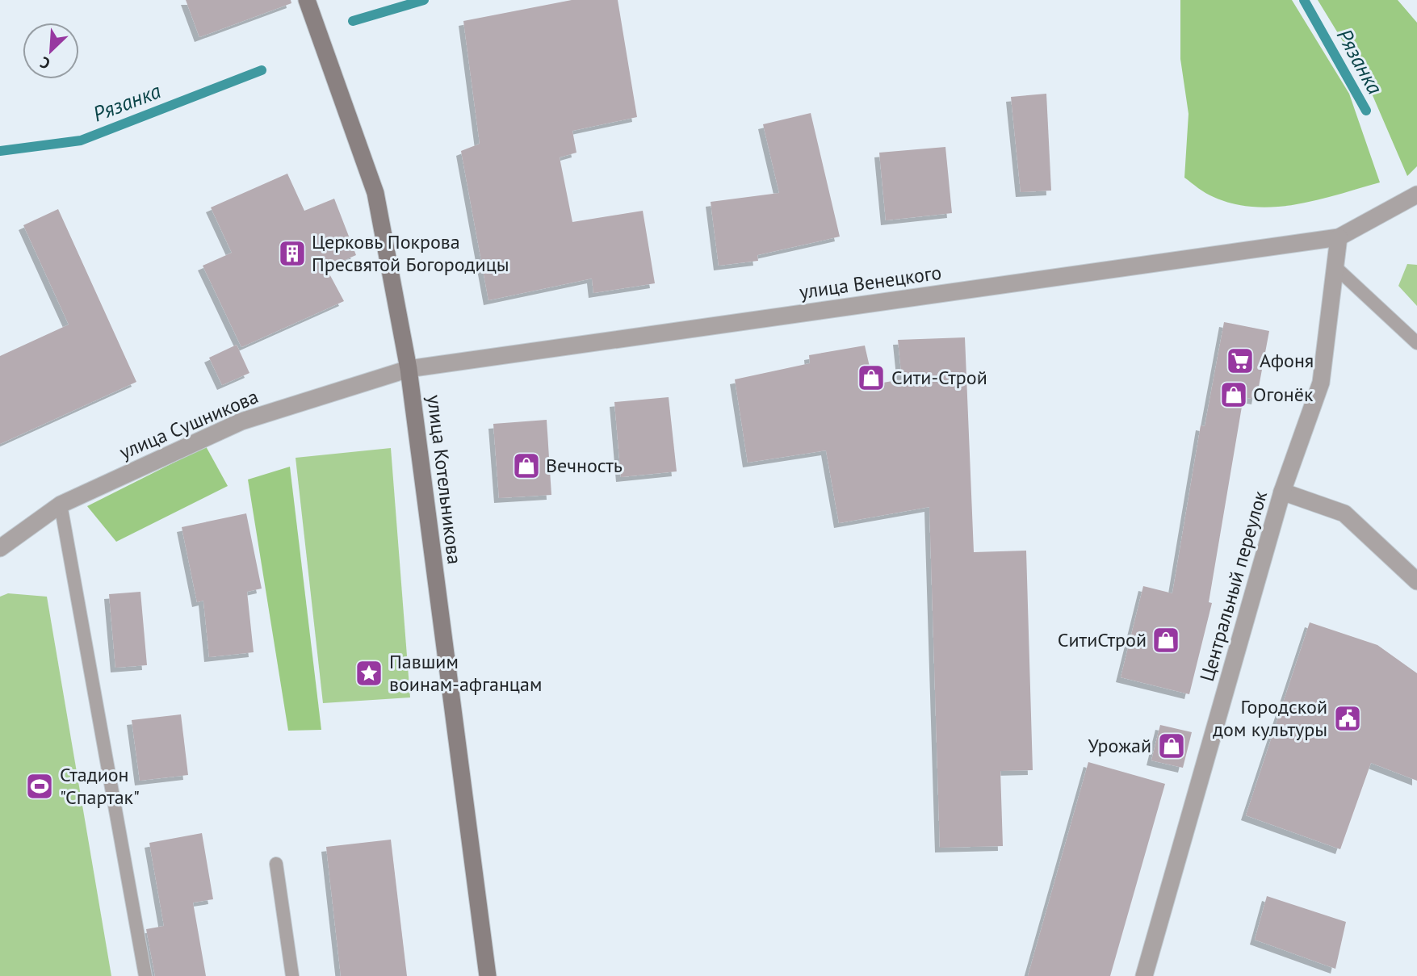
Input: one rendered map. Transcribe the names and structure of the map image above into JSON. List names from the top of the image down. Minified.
{"streets":{"street":["улица Венецкого","улица Сушникова","улица Котельникова","Центральный переулок"]},"crossings":[["улица Венецкого","улица Сушникова"],["улица Венецкого","улица Котельникова"],["улица Венецкого","Центральный переулок"],["улица Сушникова","улица Котельникова"]],"water":["Рязанка"],"places":{"building":["Церковь Покрова Пресвятой Богородицы"],"supermarket":["Афоня"],"shop":["Сити-Строй","Огонёк","Вечность","СитиСтрой","Урожай"],"place":["Павшим воинам-афганцам"],"public building":["Городской дом культуры"],"sports":["Стадион \"Спартак\""]},"north":"bottom left"}
